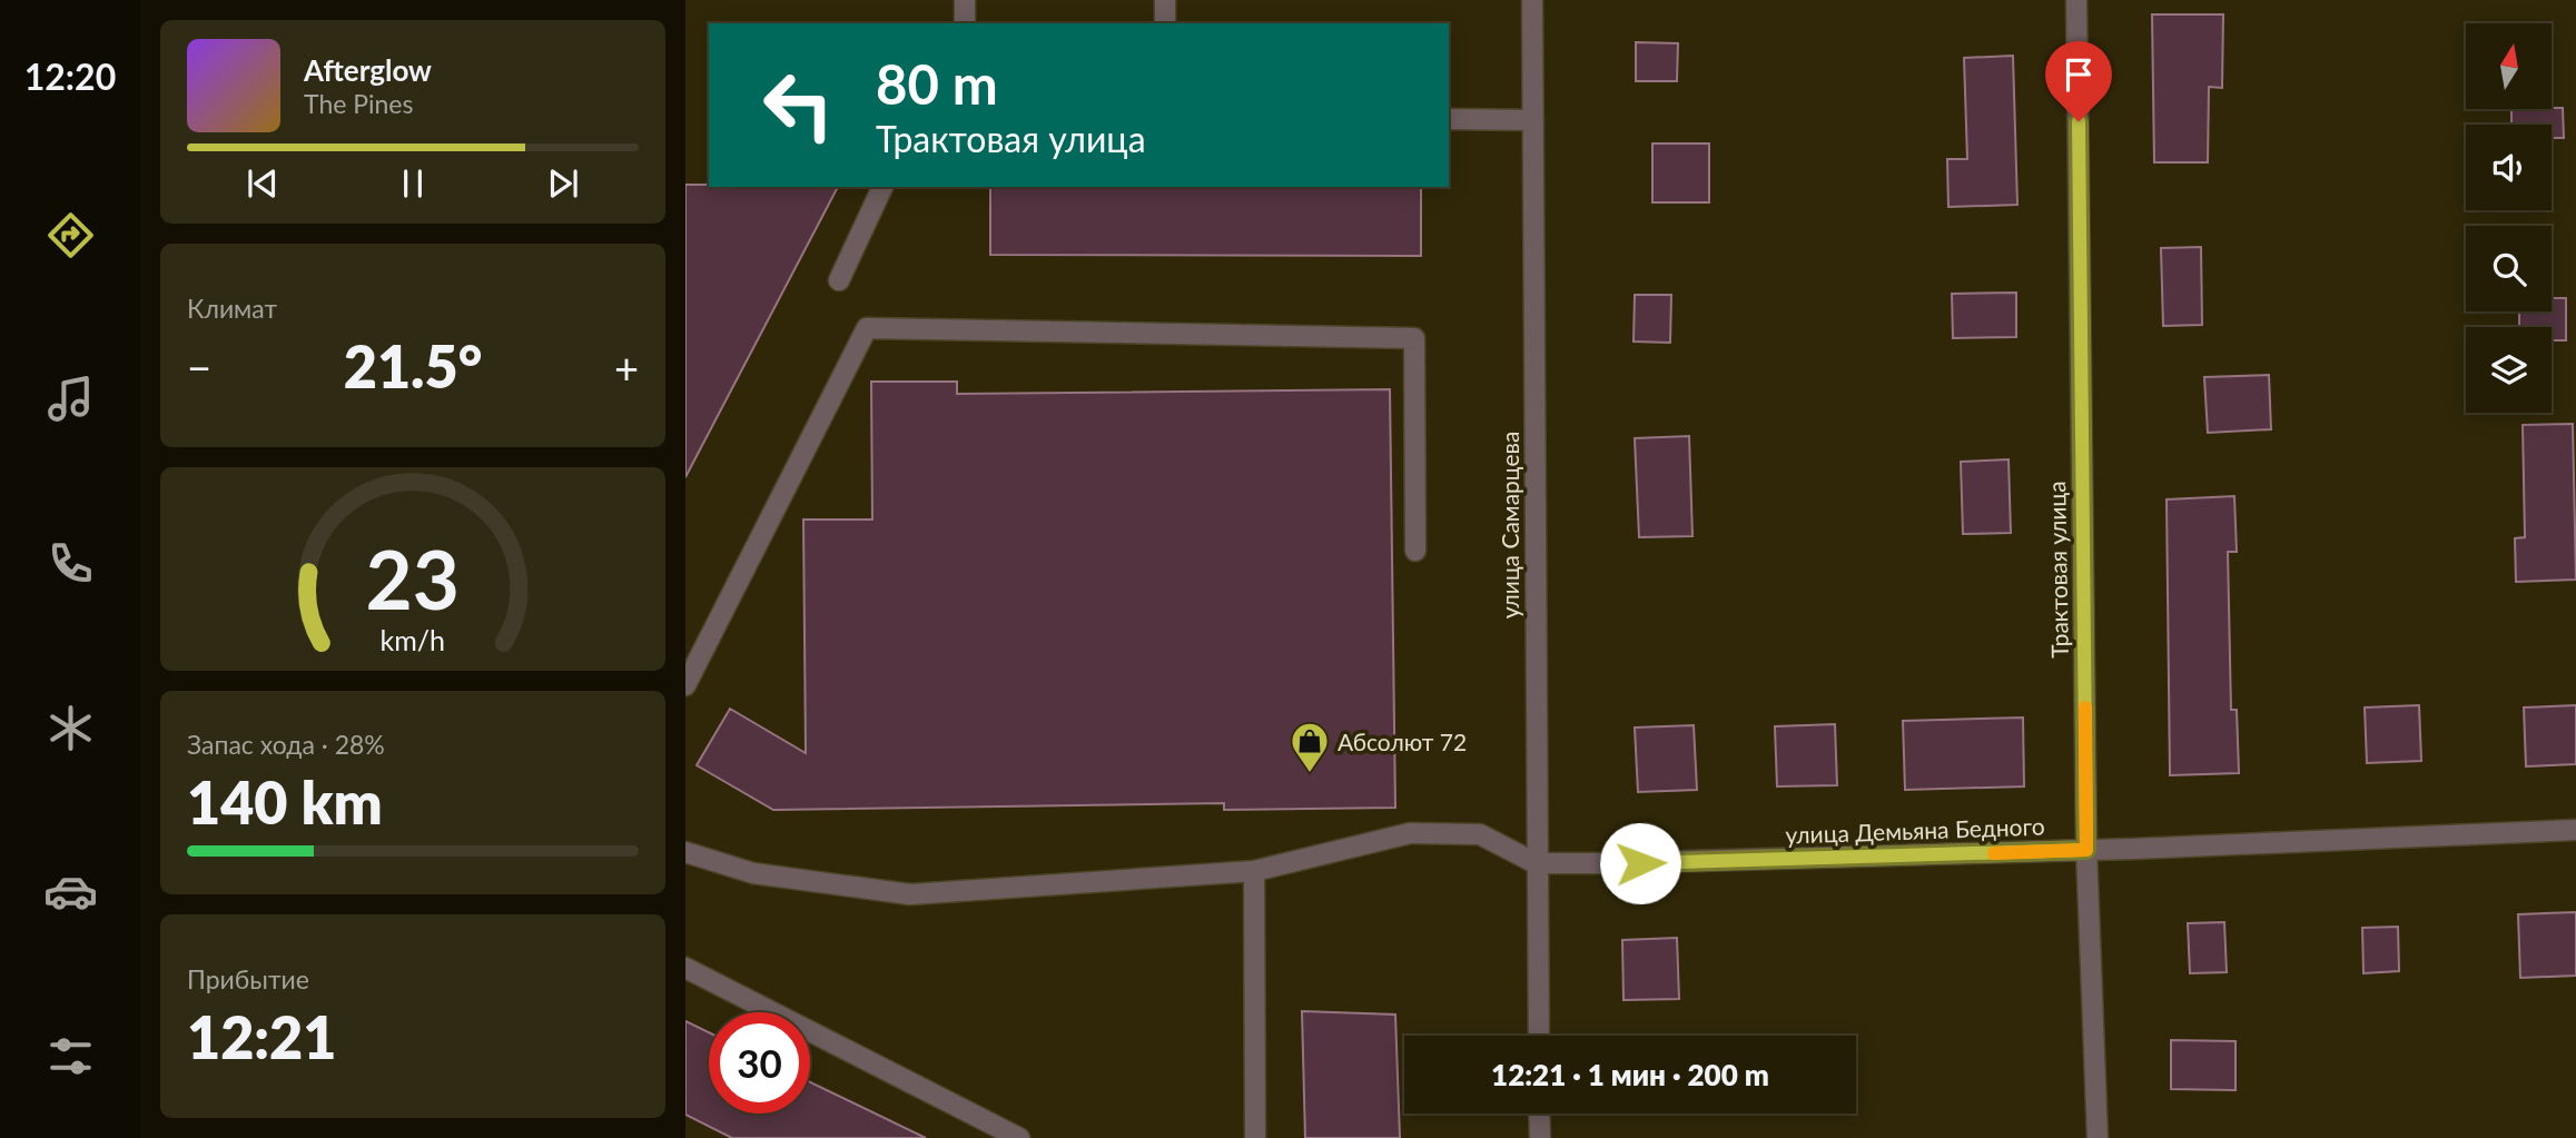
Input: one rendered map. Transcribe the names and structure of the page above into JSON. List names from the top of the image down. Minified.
{"streets":{"street":["улица Самарцева","Трактовая улица","улица Демьяна Бедного"]},"crossings":[["улица Самарцева","улица Демьяна Бедного"],["Трактовая улица","улица Демьяна Бедного"]],"places":{"shop":["Абсолют 72"]},"north":"top","page":{"tabs":"12:20","turn":["80 m","Трактовая улица"],"song":["Afterglow","The Pines"],"tile":["Климат",["Запас хода · 28%","140 km"],["Прибытие","12:21"]],"heat":["−","21.5°","+"],"limit":"30","trip":"12:21 · 1 мин · 200 m","gauge":["23","km/h"]}}
